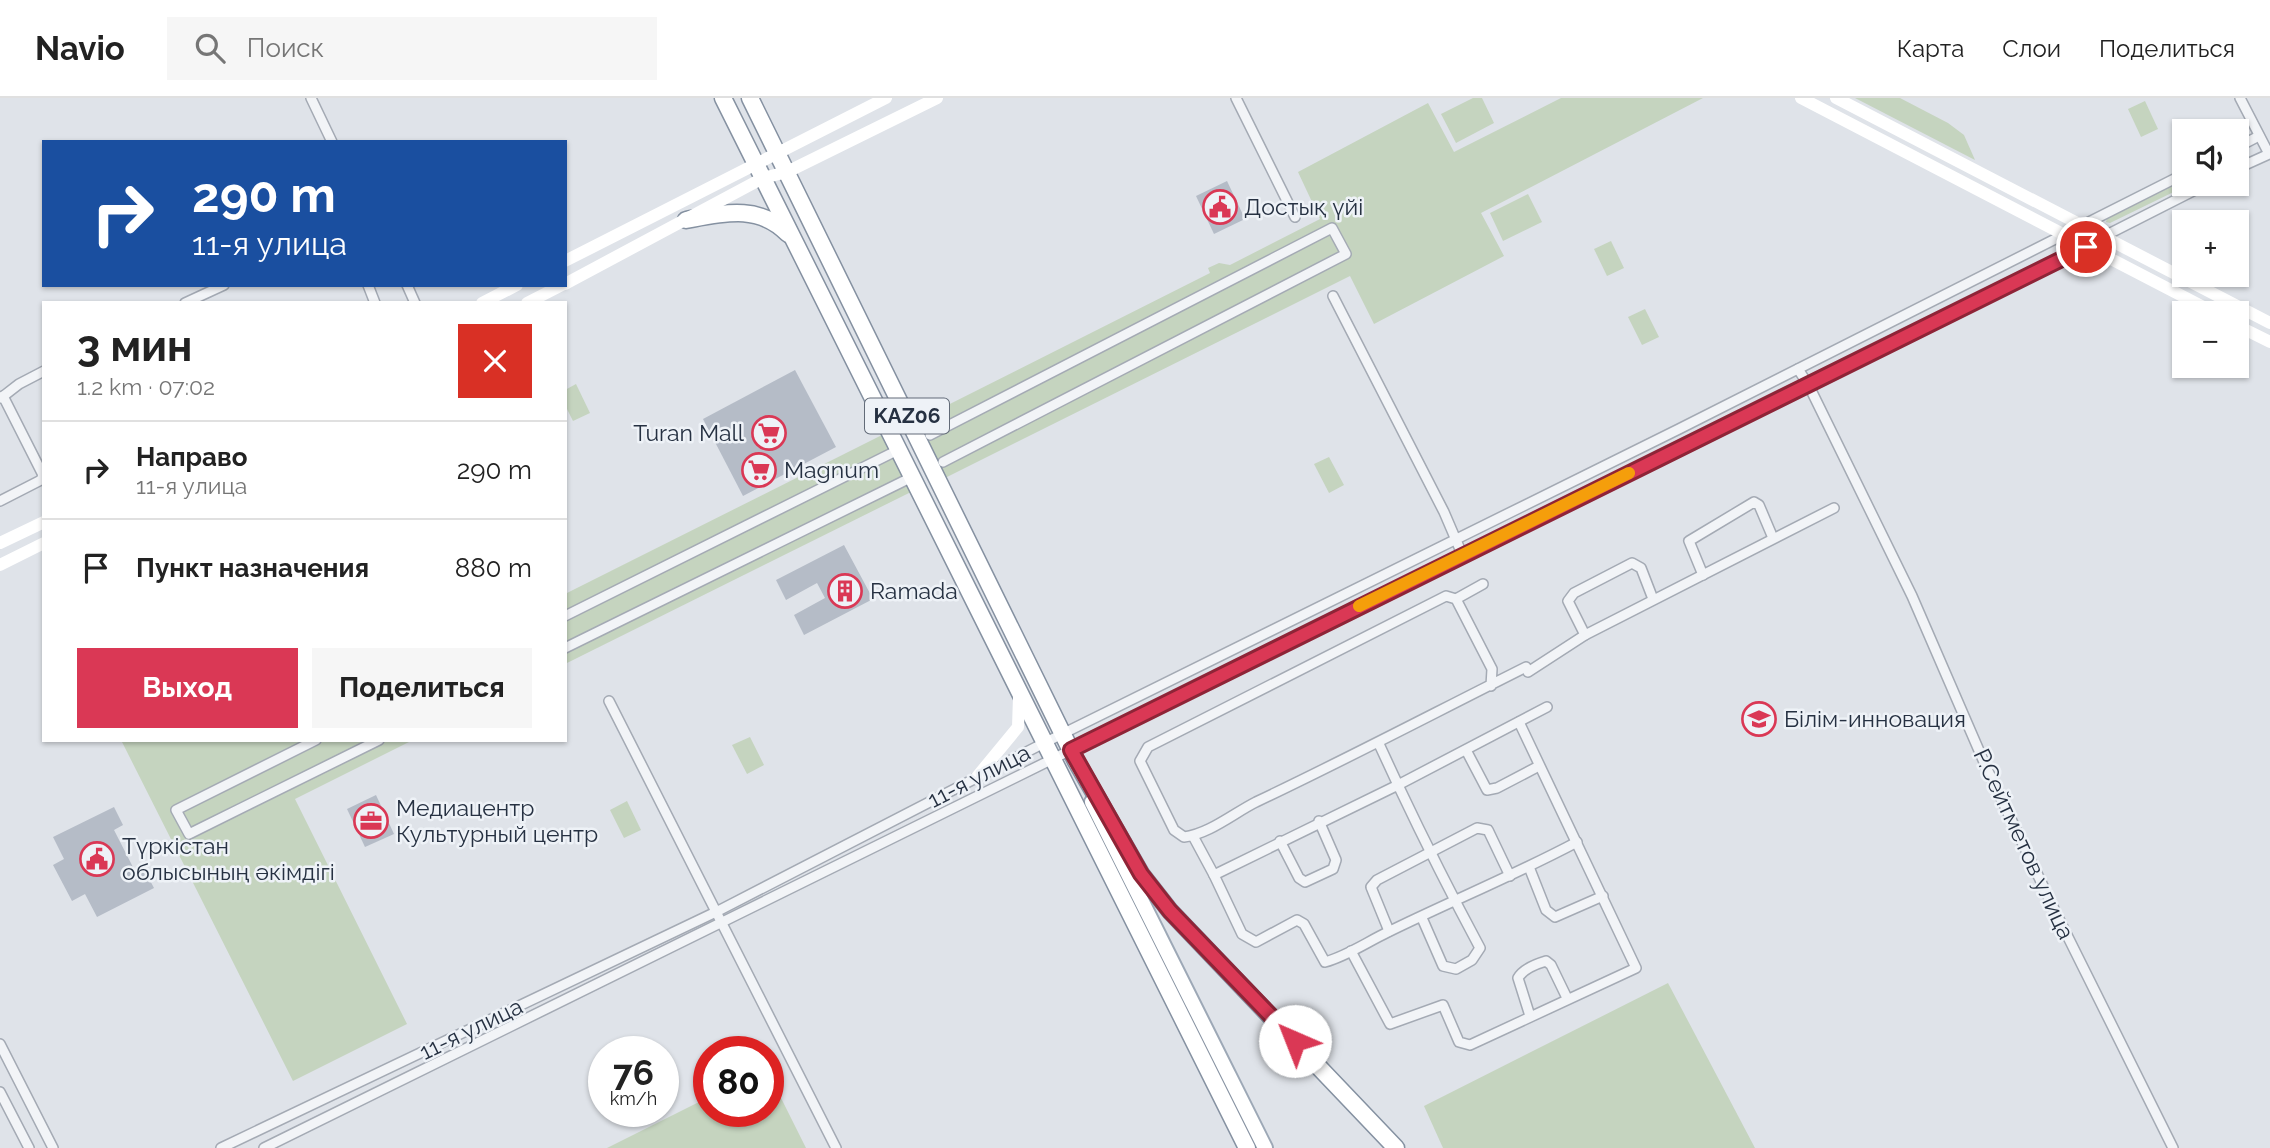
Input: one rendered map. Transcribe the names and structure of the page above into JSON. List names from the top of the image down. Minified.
{"streets":{"highway":["KАZ06"],"street":["11-я улица","Р.Сейтметов улица"]},"crossings":[["KАZ06","11-я улица"],["11-я улица","Р.Сейтметов улица"]],"places":{"public building":["Достық үйі","Түркістан облысының әкімдігі"],"supermarket":["Turan Mall","Magnum"],"building":["Ramada"],"school or university":["Білім-инновация"],"office":["Медиацентр Культурный центр"]},"page":{"header":"Navio","search":"Поиск","nav":["Карта","Слои","Поделиться"],"map_buttons":["+","−"],"turn":["290 m","11-я улица"],"heading":["3 мин","1.2 km · 07:02"],"list":[{"name":"Направо","note":"11-я улица","value":"290 m"},{"name":"Пункт назначения","value":"880 m"}],"buttons":["Выход","Поделиться"],"speed":"76 km/h","limit":"80"}}
